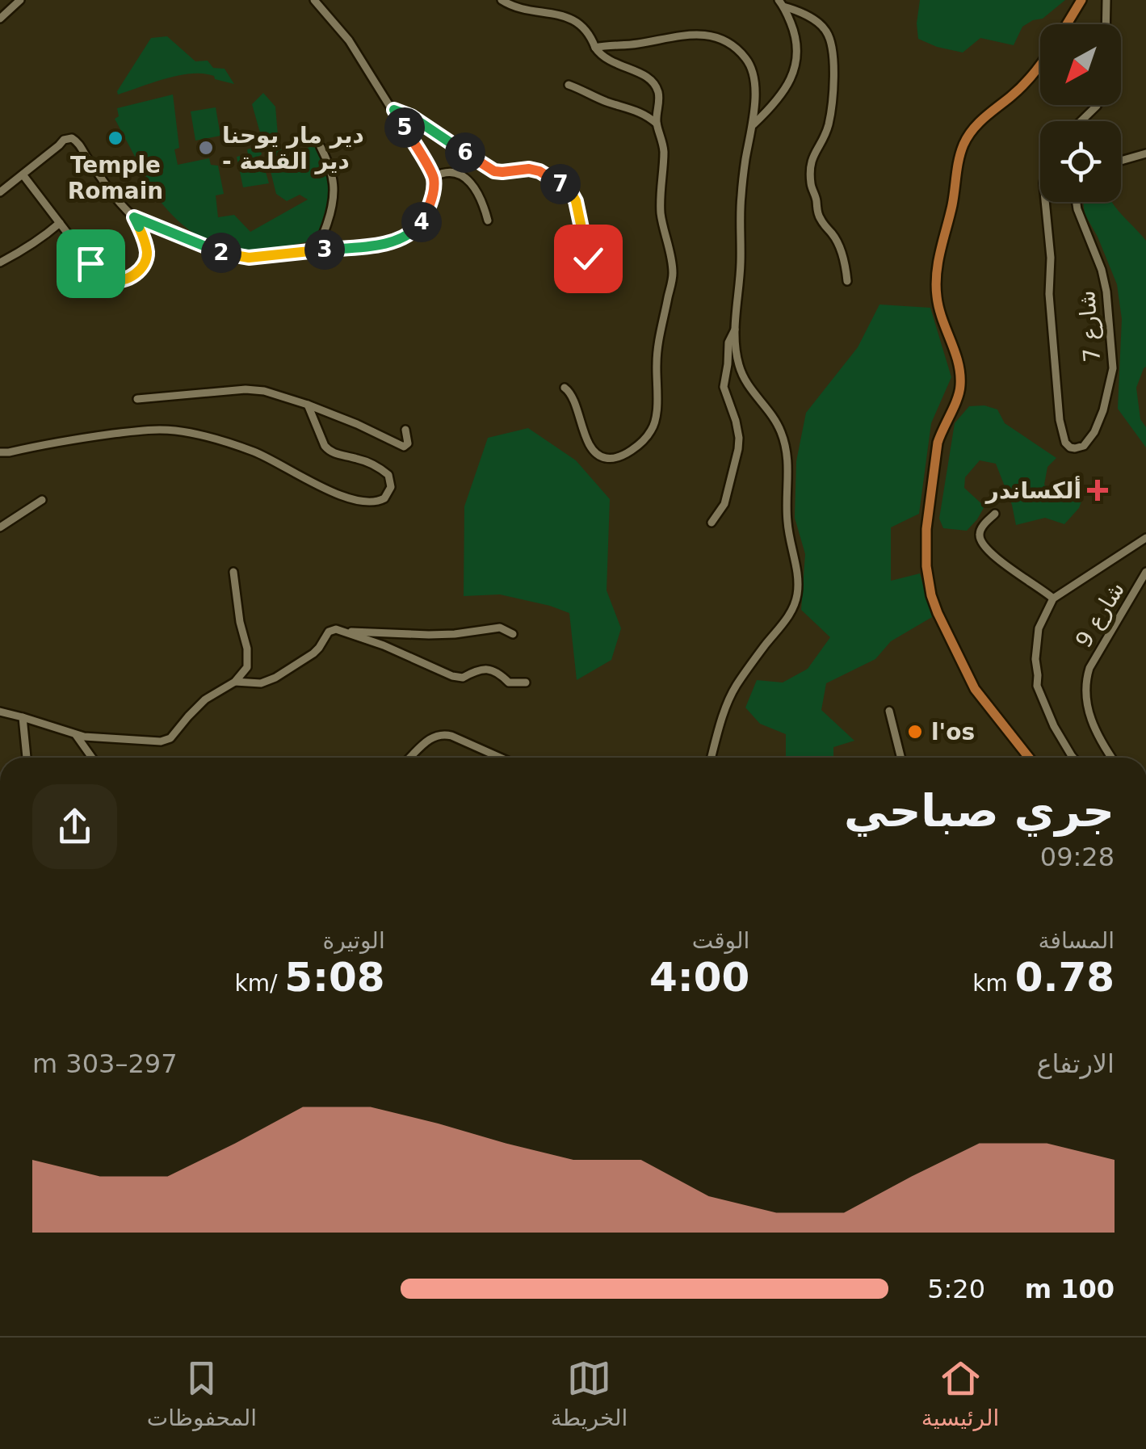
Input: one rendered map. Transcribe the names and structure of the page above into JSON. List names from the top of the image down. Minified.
{"streets":{"street":["شارع 7","شارع 9"]},"places":{"other":["Temple Romain","دير مار يوحنا - دير القلعة","l'os"],"health":["ألكساندر"]},"north":"bottom left","page":{"pins":["5","6","7","4","3","2"],"heading":["جري صباحي","09:28"],"stats":[["المسافة","0.78 km"],["الوقت","4:00"],["الوتيرة","5:08 /km"]],"chart":["الارتفاع","297–303 m"],"list":[{"name":"100 m","note":"5:20"}],"tabs":["الرئيسية","الخريطة","المحفوظات"]}}
